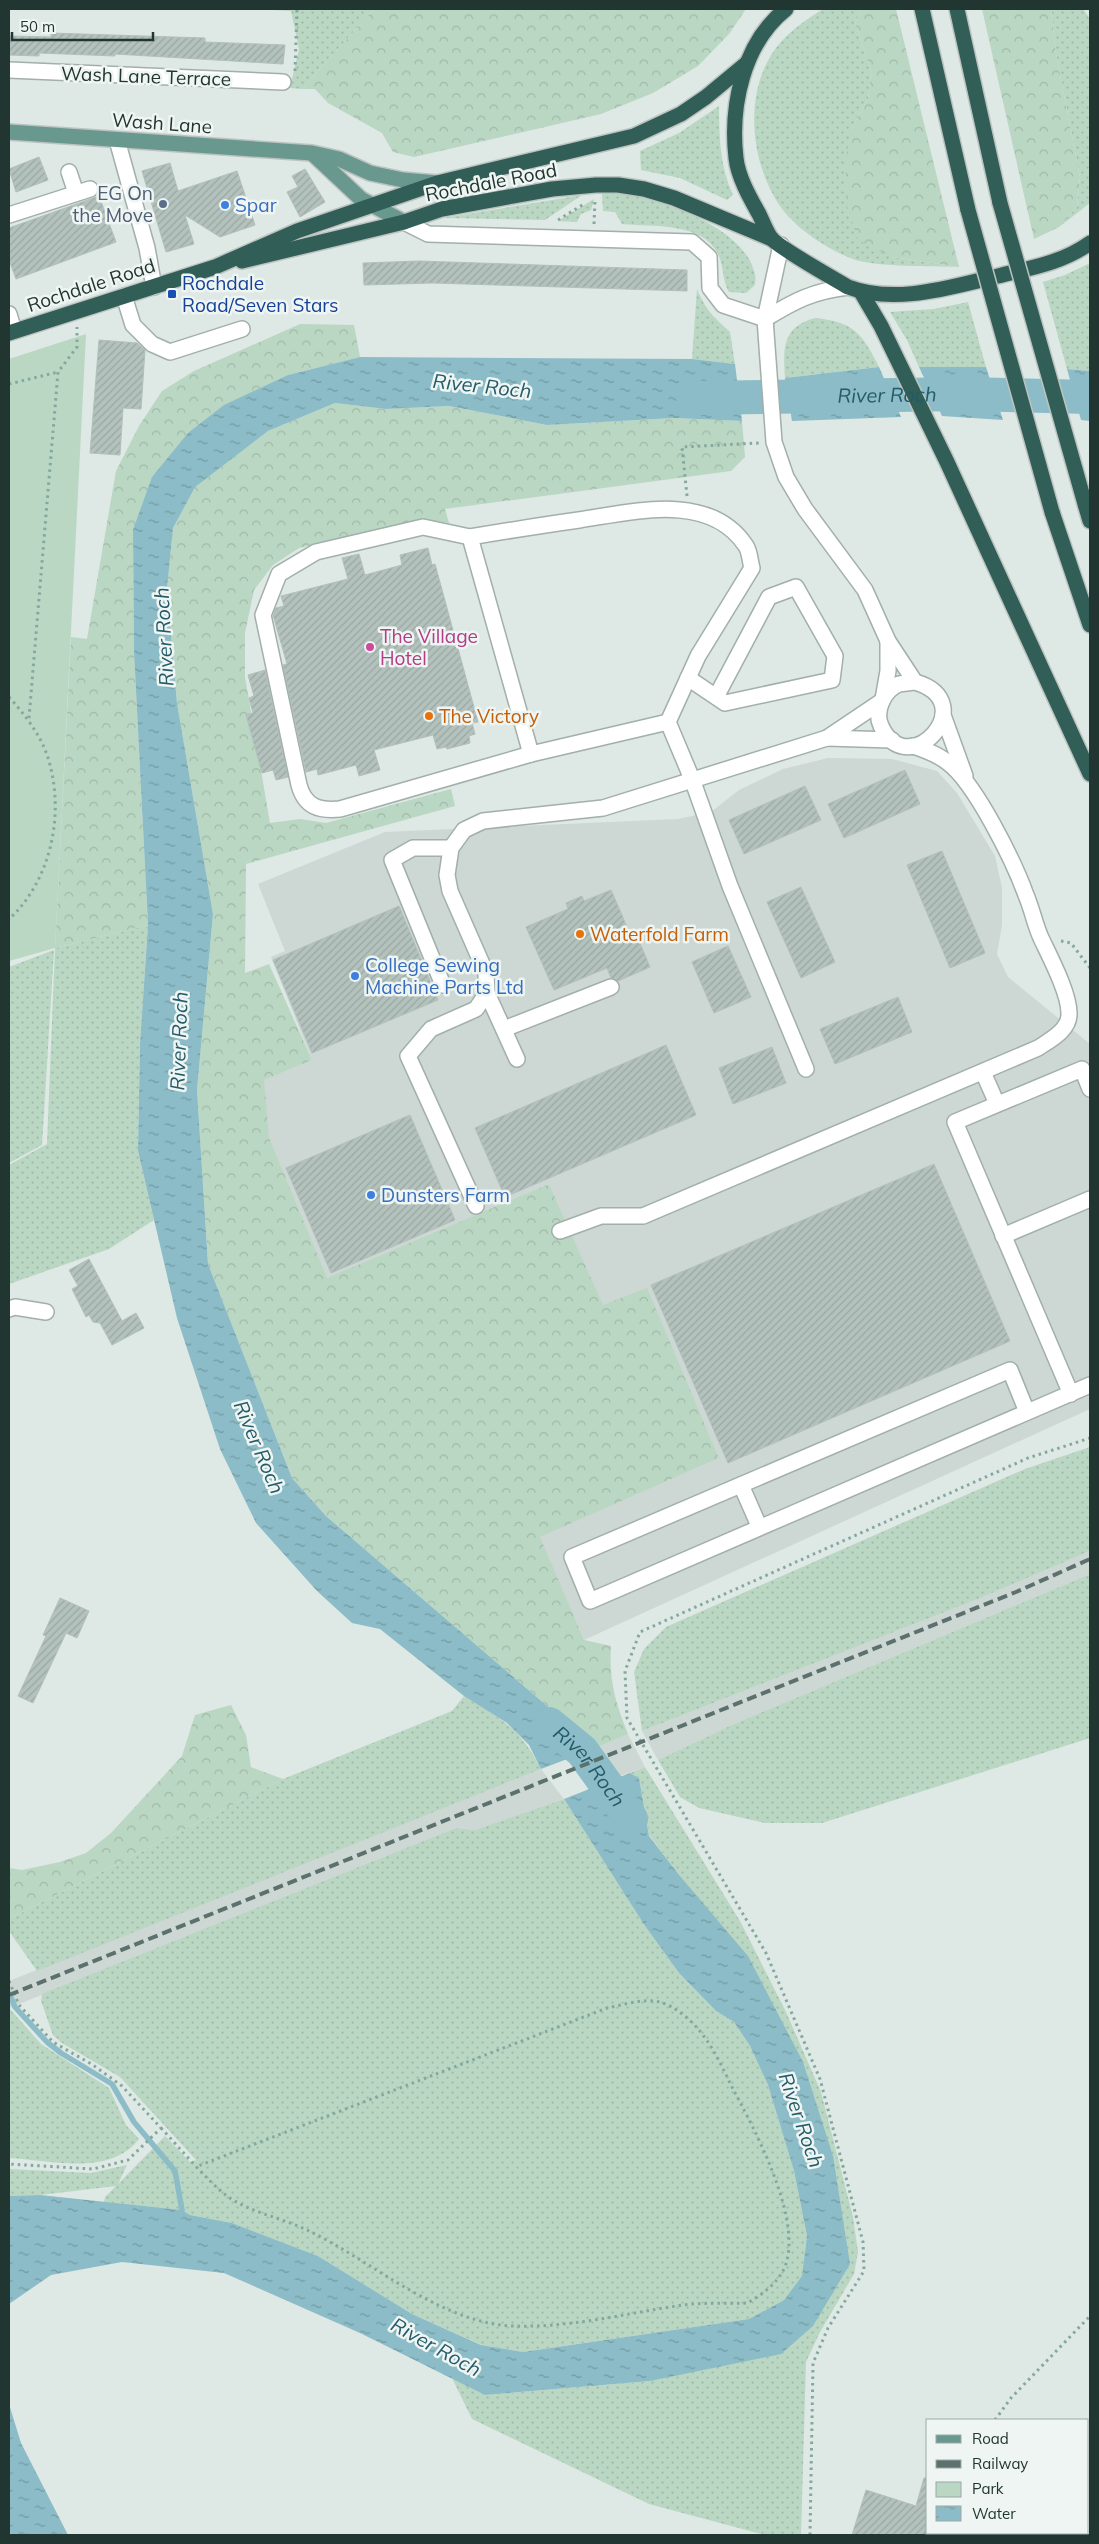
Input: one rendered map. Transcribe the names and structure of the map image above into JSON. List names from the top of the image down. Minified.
{"streets":{"highway":["Rochdale Road"],"main road":["Wash Lane"],"street":["Wash Lane Terrace"]},"crossings":[["Wash Lane","Rochdale Road"]],"water":["River Roch"],"places":{"other":["EG On the Move","Spar","The Village Hotel","The Victory","Waterfold Farm","College Sewing Machine Parts Ltd","Dunsters Farm"],"transit":["Rochdale Road/Seven Stars"]},"legend":["Road","Railway","Park","Water"],"scale_bar":"50 m"}
